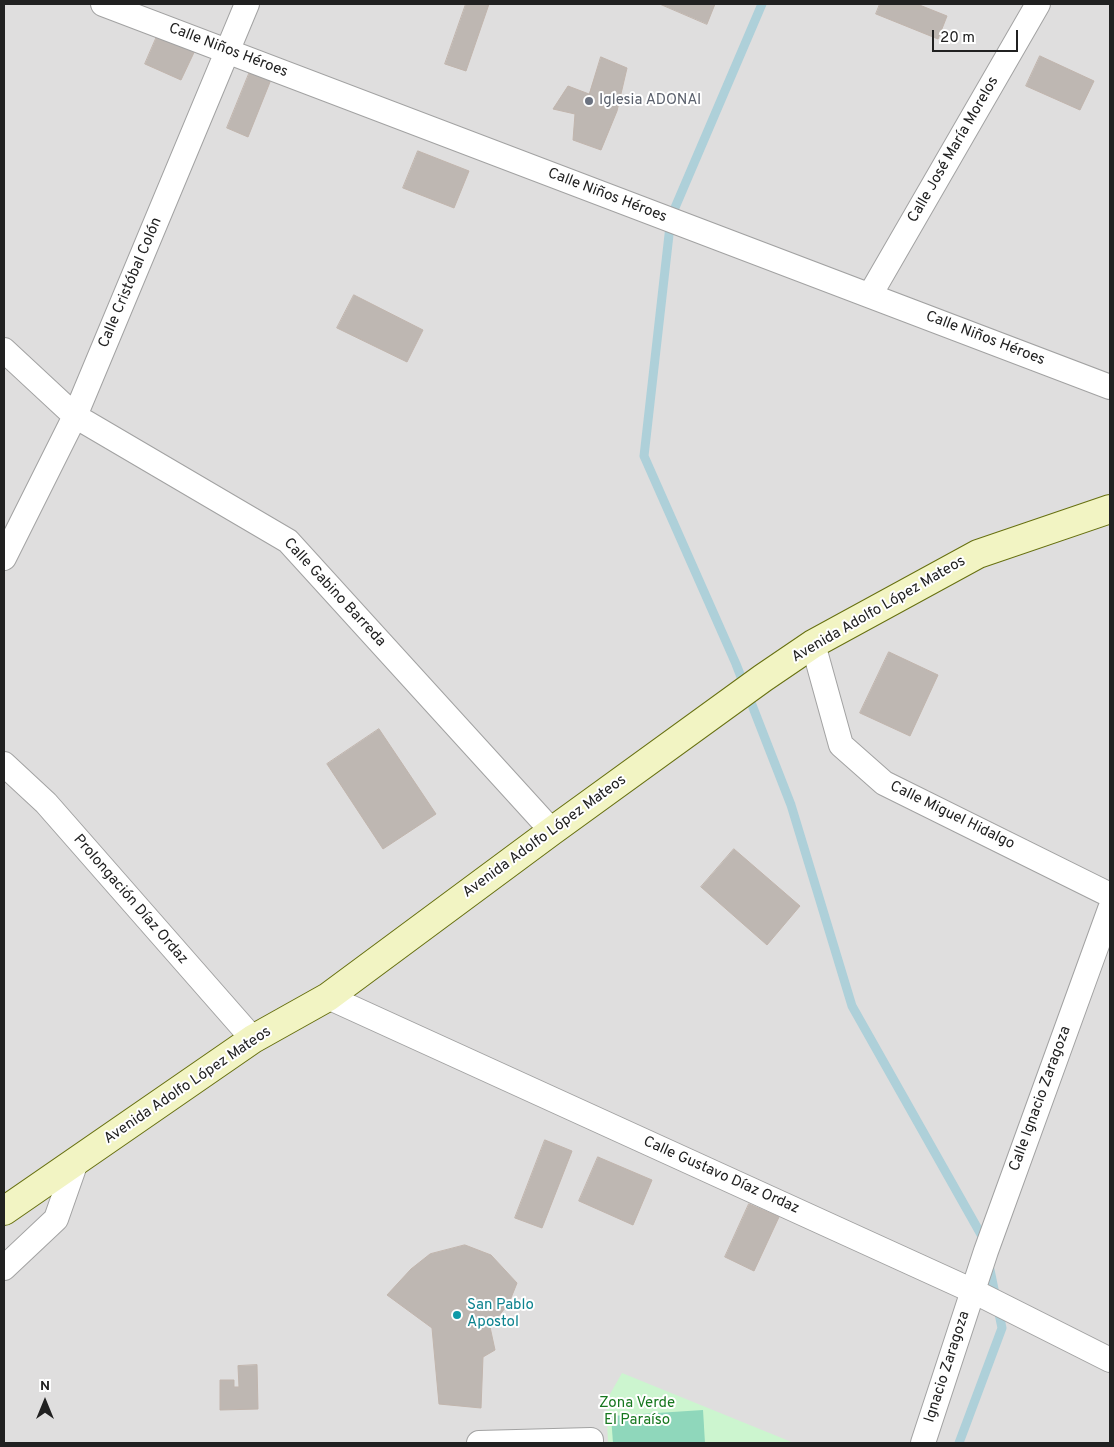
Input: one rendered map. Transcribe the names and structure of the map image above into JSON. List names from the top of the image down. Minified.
{"streets":{"main road":["Avenida Adolfo López Mateos"],"street":["Calle Niños Héroes","Calle José María Morelos","Calle Cristóbal Colón","Calle Gabino Barreda","Calle Miguel Hidalgo","Prolongación Díaz Ordaz","Calle Ignacio Zaragoza","Calle Gustavo Díaz Ordaz","Ignacio Zaragoza"]},"crossings":[["Calle Niños Héroes","Calle José María Morelos"],["Calle Niños Héroes","Calle Cristóbal Colón"],["Calle Cristóbal Colón","Calle Gabino Barreda"],["Calle Gabino Barreda","Avenida Adolfo López Mateos"],["Avenida Adolfo López Mateos","Calle Miguel Hidalgo"],["Avenida Adolfo López Mateos","Prolongación Díaz Ordaz"],["Avenida Adolfo López Mateos","Calle Gustavo Díaz Ordaz"],["Calle Ignacio Zaragoza","Calle Gustavo Díaz Ordaz"],["Calle Ignacio Zaragoza","Ignacio Zaragoza"],["Calle Gustavo Díaz Ordaz","Ignacio Zaragoza"]],"parks":["Zona Verde El Paraíso"],"places":["Iglesia ADONAI","San Pablo Apostol"],"scale_bar":"20 m","north":"top"}
